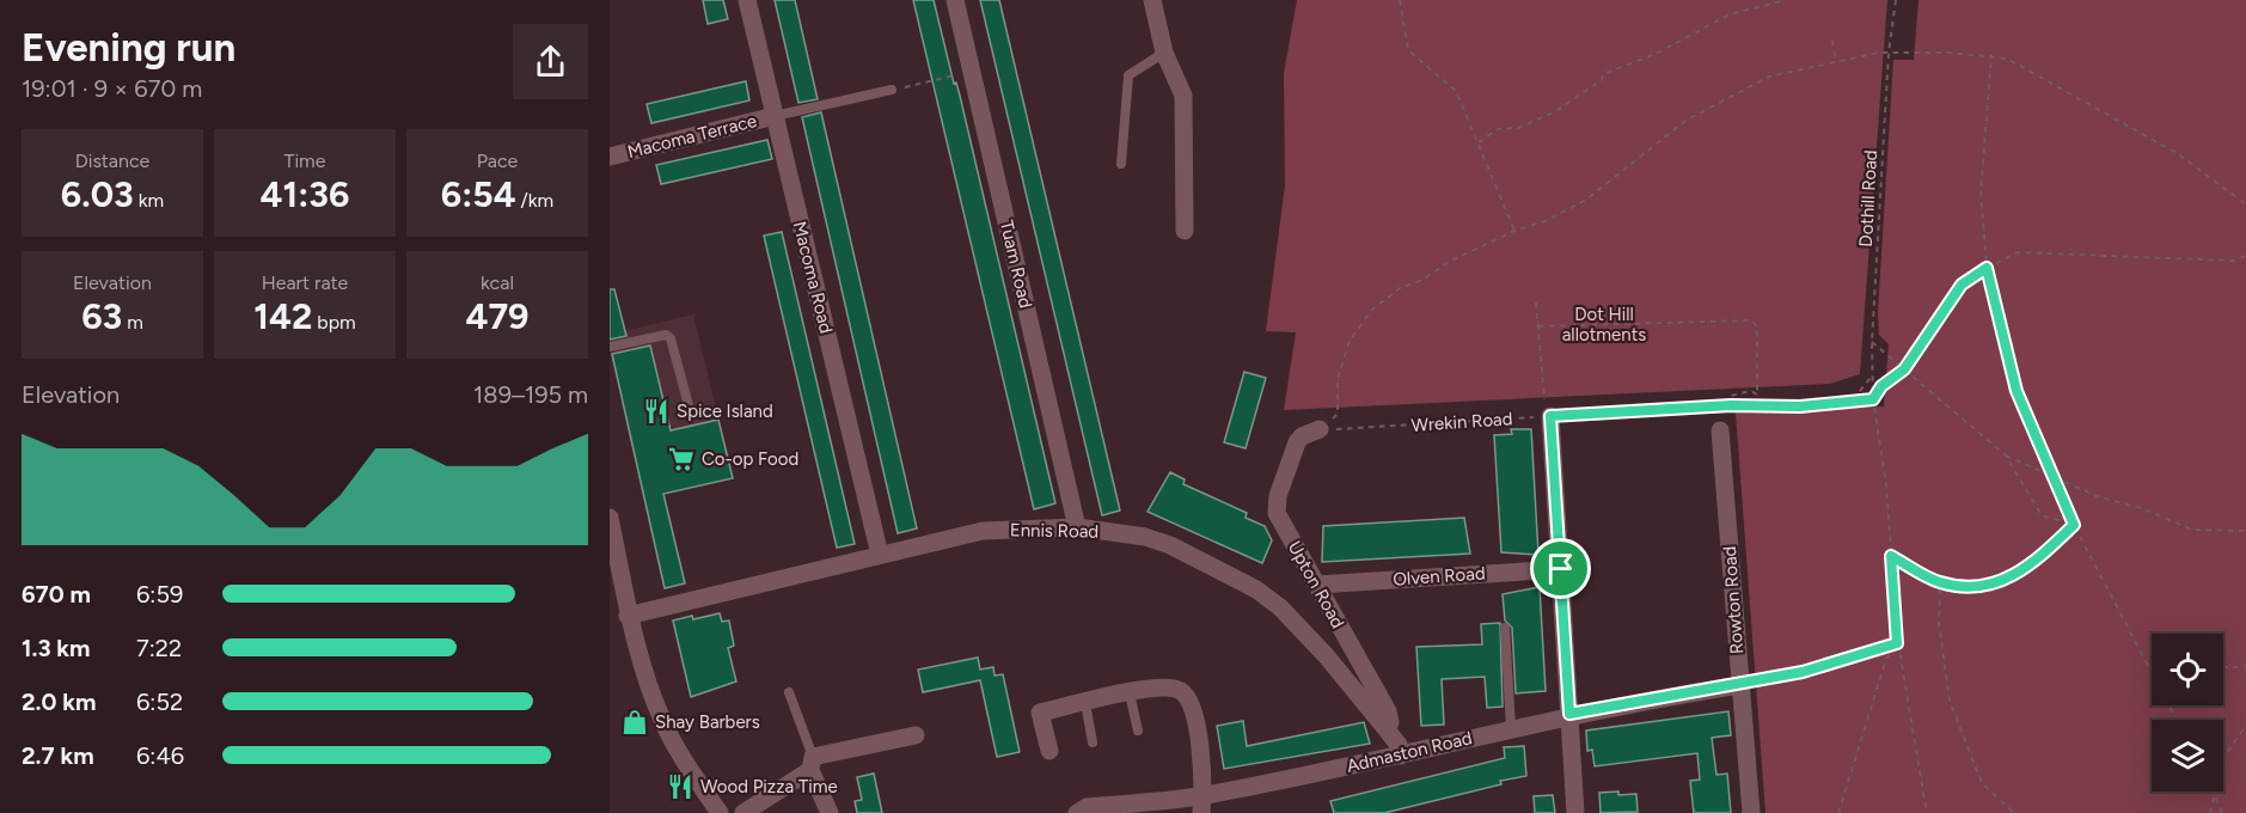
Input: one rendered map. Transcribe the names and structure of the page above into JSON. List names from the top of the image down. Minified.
{"streets":{"street":["Macoma Terrace","Tuam Road","Macoma Road","Ennis Road","Olven Road","Upton Road","Rowton Road","Admaston Road"],"path":["Dothill Road","Wrekin Road"]},"crossings":[["Macoma Terrace","Macoma Road"],["Dothill Road","Wrekin Road"],["Tuam Road","Ennis Road"],["Macoma Road","Ennis Road"],["Ennis Road","Upton Road"],["Ennis Road","Admaston Road"],["Olven Road","Upton Road"],["Rowton Road","Admaston Road"]],"parks":["Dot Hill allotments"],"places":{"restaurant":["Spice Island","Wood Pizza Time"],"supermarket":["Co-op Food"],"shop":["Shay Barbers"]},"page":{"heading":["Evening run","19:01 · 9 × 670 m"],"stats":[["Distance","6.03 km"],["Time","41:36"],["Pace","6:54 /km"],["Elevation","63 m"],["Heart rate","142 bpm"],["kcal","479"]],"chart":["Elevation","189–195 m"],"list":[{"name":"670 m","note":"6:59"},{"name":"1.3 km","note":"7:22"},{"name":"2.0 km","note":"6:52"},{"name":"2.7 km","note":"6:46"}]}}
